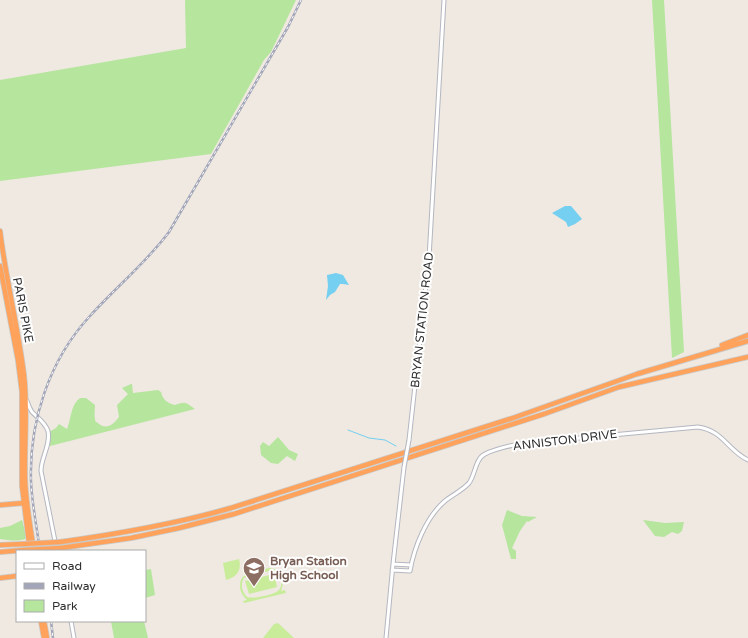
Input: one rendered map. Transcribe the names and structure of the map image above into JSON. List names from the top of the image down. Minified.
{"streets":{"highway":["PARIS PIKE"],"main road":["BRYAN STATION ROAD","ANNISTON DRIVE"]},"crossings":[["BRYAN STATION ROAD","ANNISTON DRIVE"]],"places":{"school or university":["Bryan Station High School"]},"legend":["Road","Railway","Park"]}
